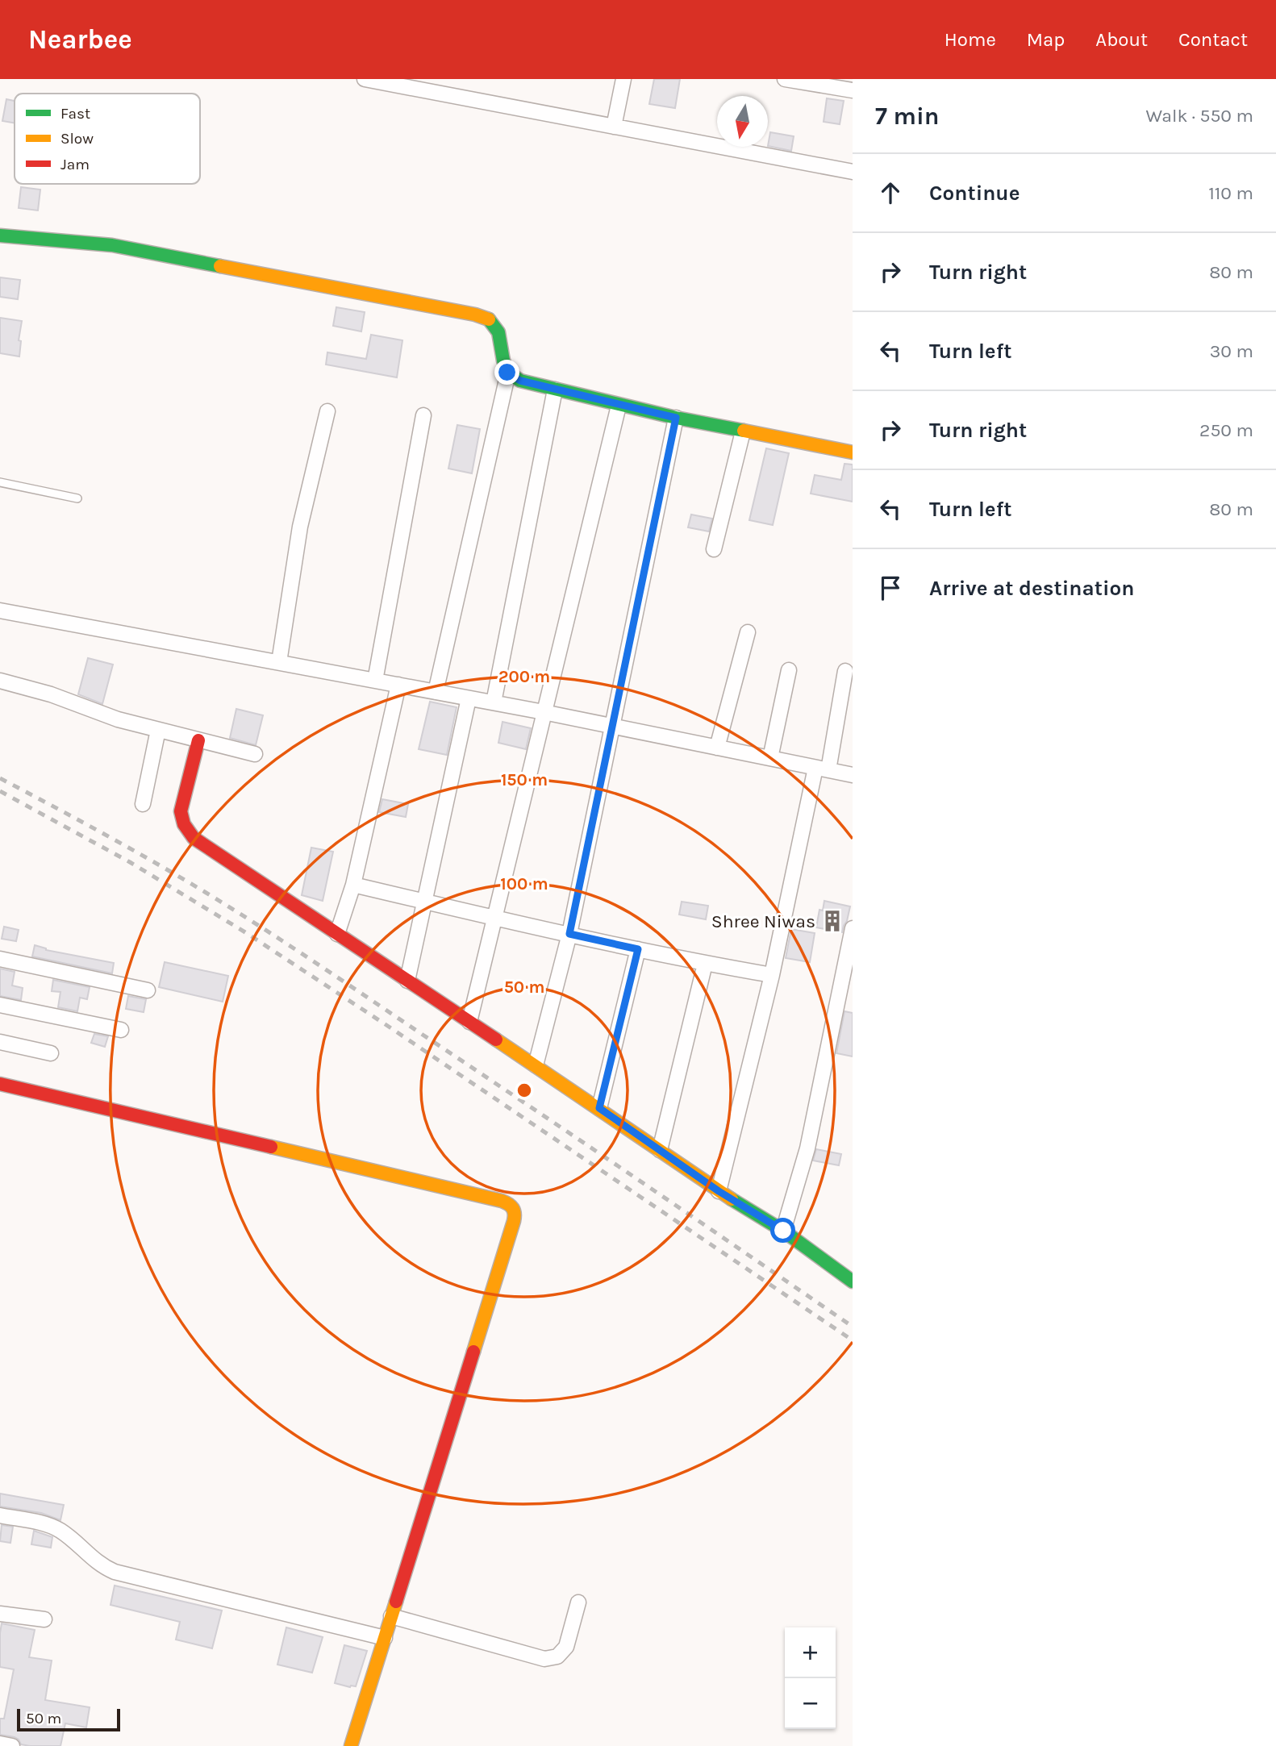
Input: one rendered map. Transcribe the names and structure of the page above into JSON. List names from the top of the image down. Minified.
{"places":{"building":["Shree Niwas"]},"legend":["Fast","Slow","Jam"],"scale_bar":"50 m","north":"bottom","page":{"header":"Nearbee","nav":["Home","Map","About","Contact"],"heading":["7 min","Walk · 550 m"],"list":[["Continue","110 m"],["Turn right","80 m"],["Turn left","30 m"],["Turn right","250 m"],["Turn left","80 m"],"Arrive at destination"],"map_buttons":["+","−"],"scale":"50 m"},"rings":["200 m","150 m","100 m","50 m"]}
